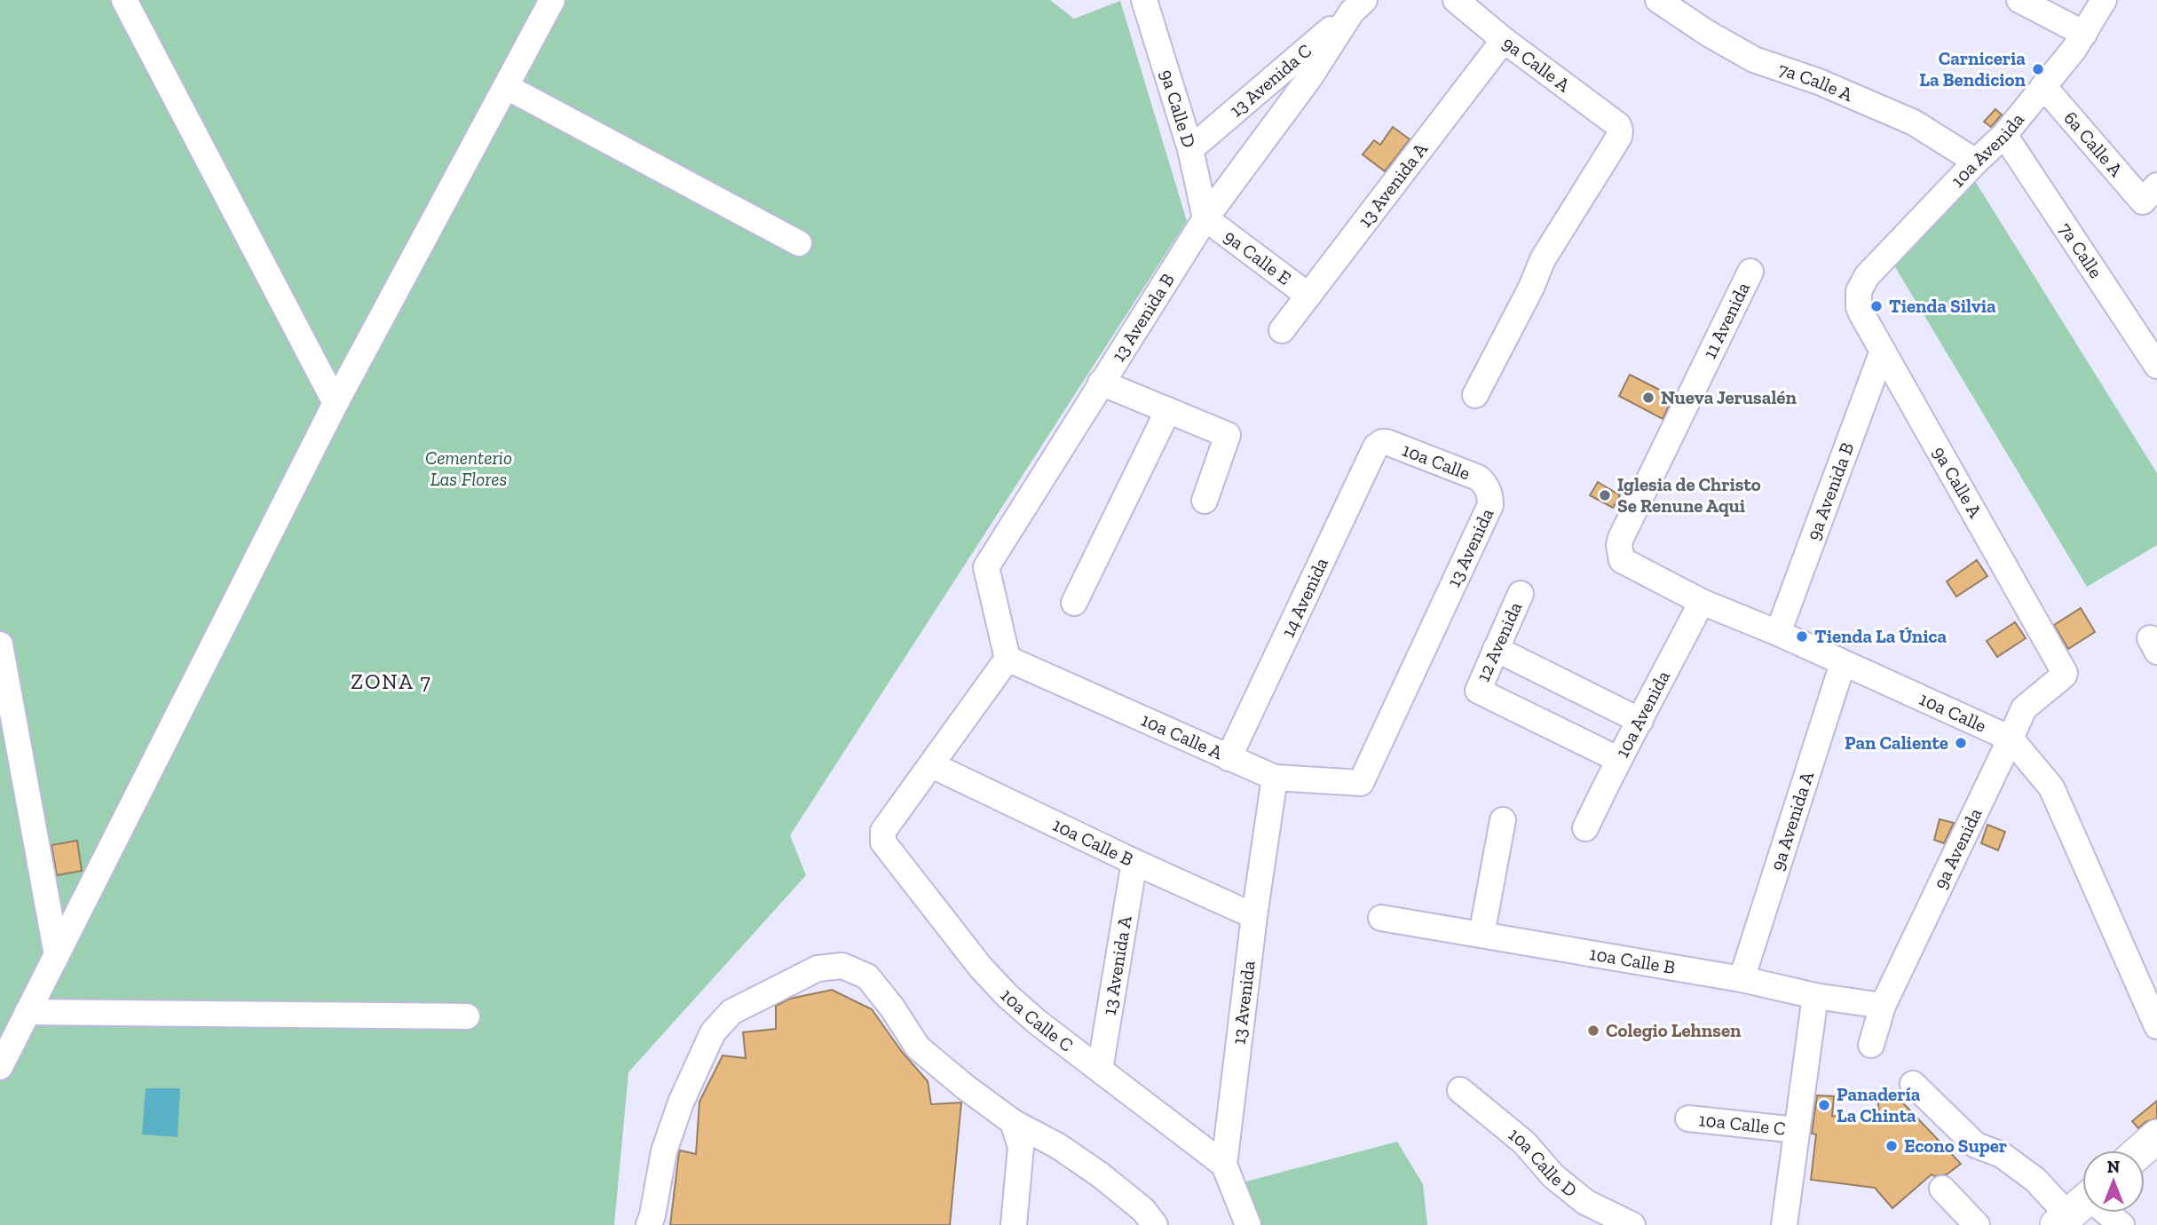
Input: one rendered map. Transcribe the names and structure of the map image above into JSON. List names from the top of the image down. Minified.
{"streets":{"street":["9a Calle A","13 Avenida C","7a Calle A","9a Calle D","6a Calle A","10a Avenida","13 Avenida A","7a Calle","9a Calle E","13 Avenida B","11 Avenida","10a Calle","9a Avenida B","13 Avenida","14 Avenida","12 Avenida","10a Calle A","9a Avenida A","10a Calle B","9a Avenida","10a Calle C","10a Calle D"]},"crossings":[["9a Calle A","10a Avenida"],["9a Calle A","13 Avenida A"],["9a Calle A","9a Avenida B"],["9a Calle A","9a Avenida"],["13 Avenida C","9a Calle D"],["13 Avenida C","13 Avenida B"],["7a Calle A","10a Avenida"],["9a Calle D","9a Calle E"],["9a Calle D","13 Avenida B"],["6a Calle A","10a Avenida"],["10a Avenida","7a Calle"],["10a Avenida","10a Calle"],["10a Avenida","12 Avenida"],["13 Avenida A","9a Calle E"],["13 Avenida A","10a Calle B"],["13 Avenida A","10a Calle C"],["9a Calle E","13 Avenida B"],["13 Avenida B","10a Calle A"],["11 Avenida","10a Calle"],["10a Calle","9a Avenida B"],["10a Calle","13 Avenida"],["10a Calle","14 Avenida"],["10a Calle","9a Avenida A"],["10a Calle","9a Avenida"],["13 Avenida","10a Calle A"],["13 Avenida","10a Calle B"],["13 Avenida","10a Calle C"],["14 Avenida","10a Calle A"],["9a Avenida A","10a Calle B"],["10a Calle B","9a Avenida"],["10a Calle B","10a Calle C"]],"districts":["ZONA 7"],"parks":["Cementerio Las Flores"],"places":["Carniceria La Bendicion","Tienda Silvia","Nueva Jerusalén","Iglesia de Christo Se Renune Aqui","Tienda La Única","Pan Caliente","Colegio Lehnsen","Panadería La Chinta","Econo Super"],"north":"top"}
